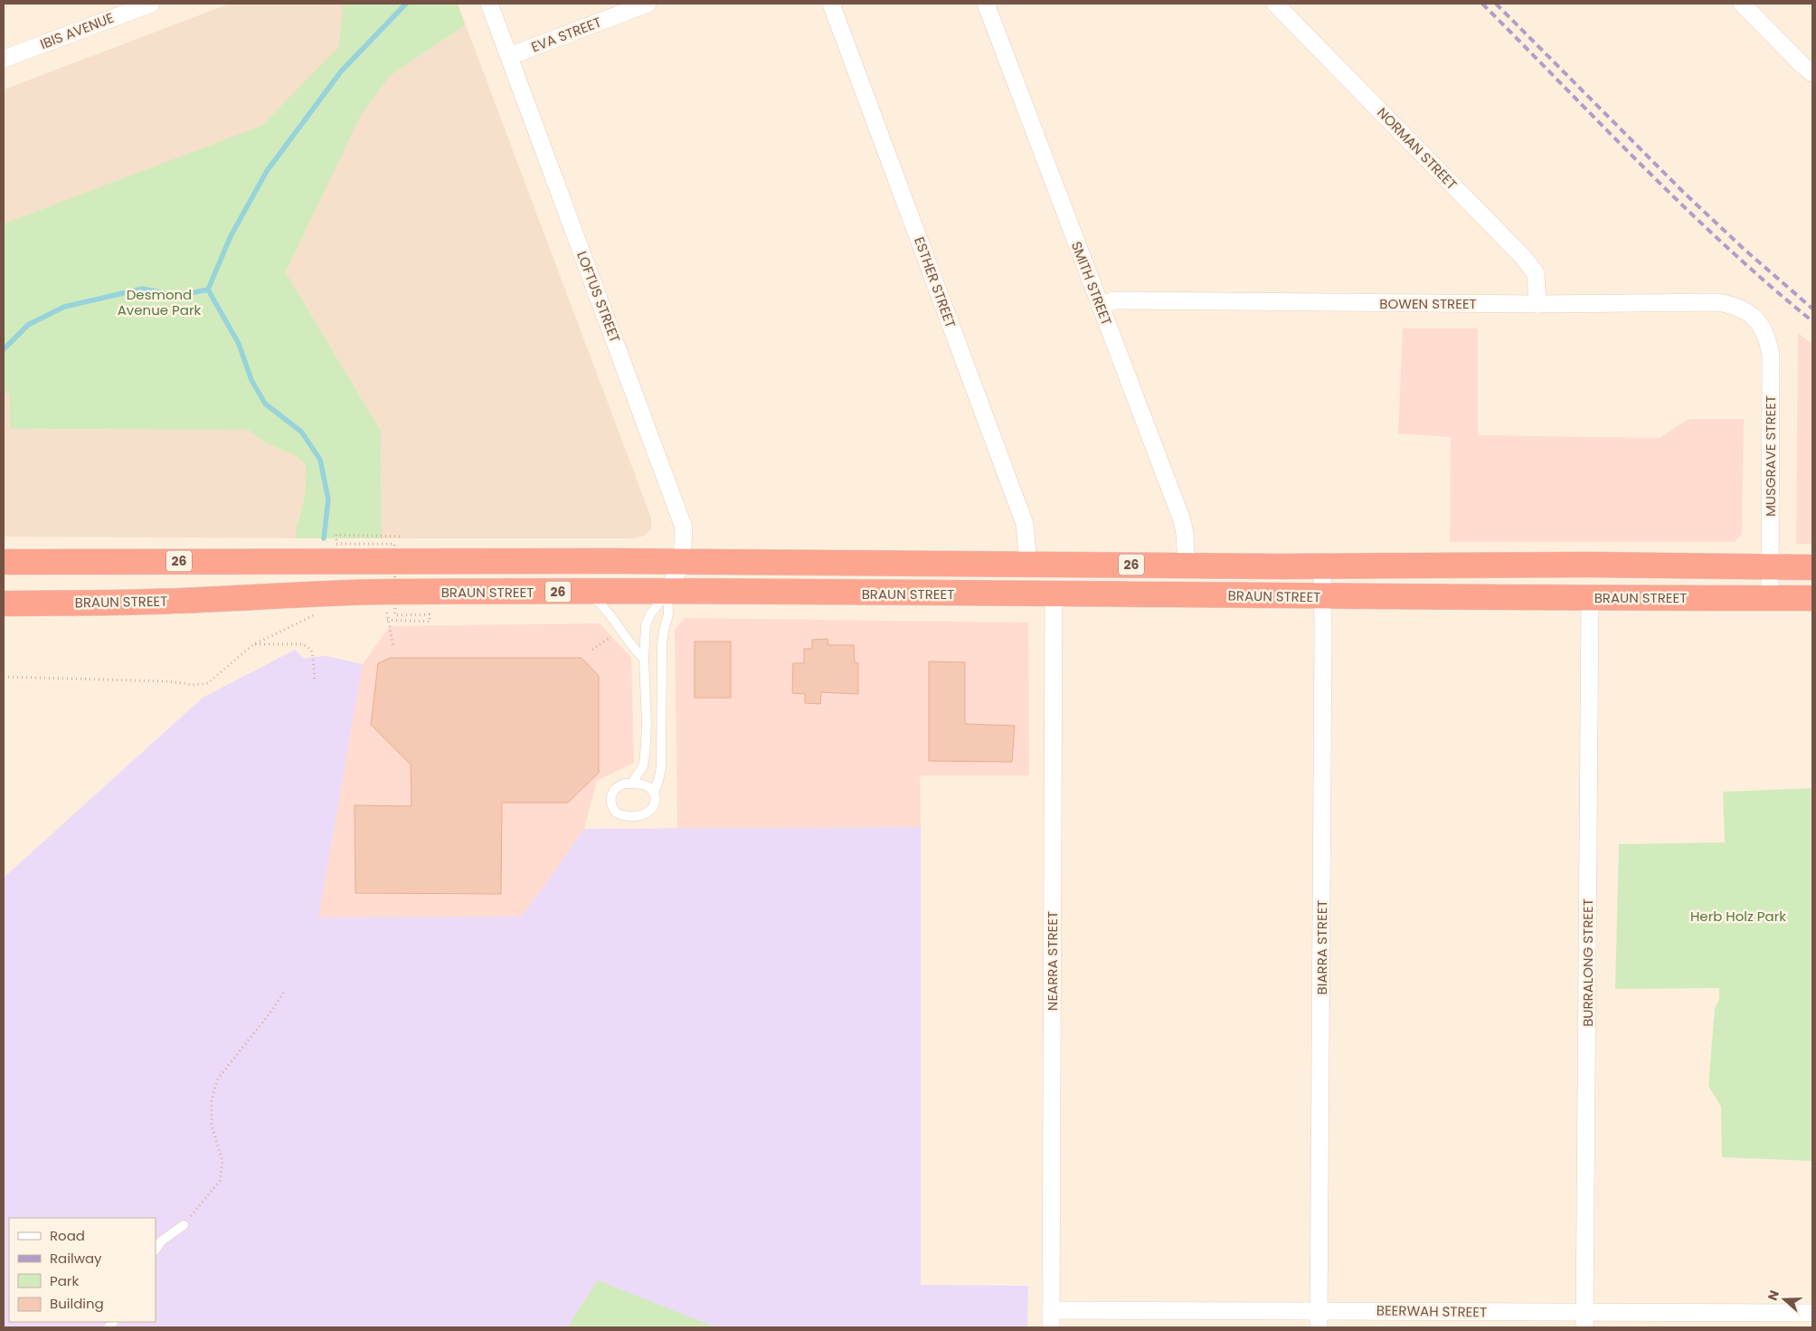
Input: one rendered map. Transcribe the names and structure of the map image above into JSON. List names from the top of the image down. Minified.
{"streets":{"highway":["26","BRAUN STREET"],"street":["IBIS AVENUE","EVA STREET","NORMAN STREET","ESTHER STREET","SMITH STREET","LOFTUS STREET","BOWEN STREET","MUSGRAVE STREET","BIARRA STREET","NEARRA STREET","BURRALONG STREET","BEERWAH STREET"]},"crossings":[["EVA STREET","LOFTUS STREET"],["NORMAN STREET","BOWEN STREET"],["ESTHER STREET","26"],["SMITH STREET","BOWEN STREET"],["SMITH STREET","26"],["LOFTUS STREET","26"],["LOFTUS STREET","BRAUN STREET"],["BOWEN STREET","MUSGRAVE STREET"],["MUSGRAVE STREET","26"],["MUSGRAVE STREET","BRAUN STREET"],["26","BIARRA STREET"],["BRAUN STREET","BIARRA STREET"],["BRAUN STREET","NEARRA STREET"],["BRAUN STREET","BURRALONG STREET"],["BIARRA STREET","BEERWAH STREET"],["NEARRA STREET","BEERWAH STREET"],["BURRALONG STREET","BEERWAH STREET"]],"parks":["Desmond Avenue Park","Herb Holz Park"],"legend":["Road","Railway","Park","Building"],"north":"left"}
